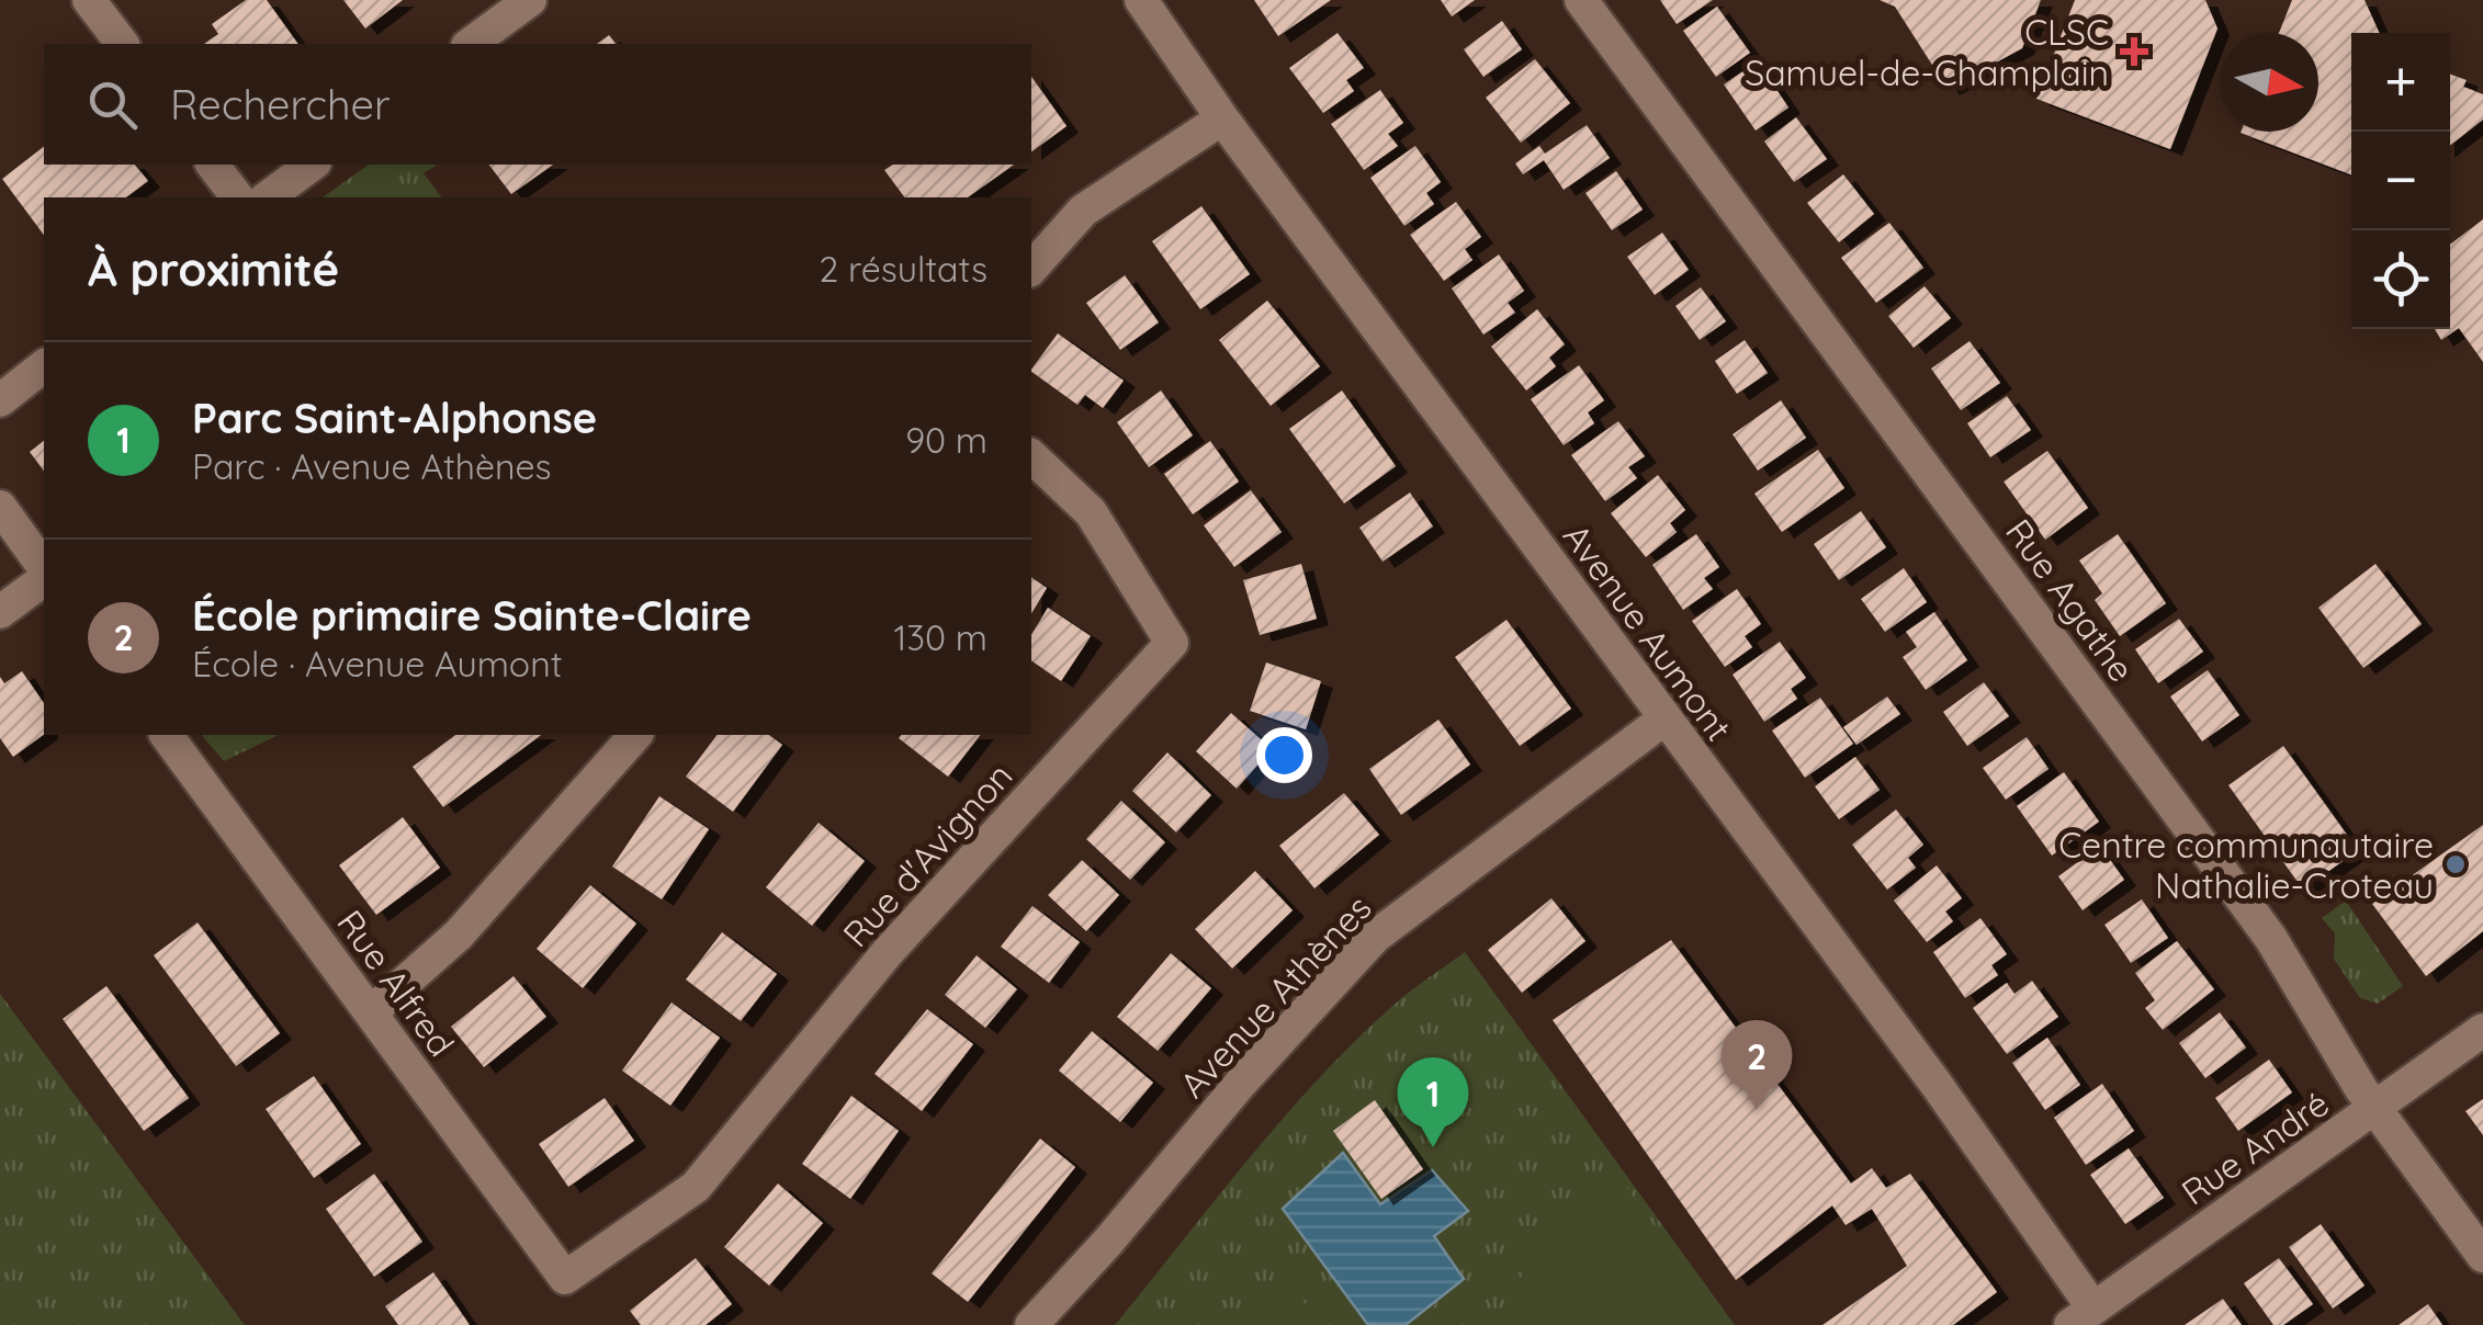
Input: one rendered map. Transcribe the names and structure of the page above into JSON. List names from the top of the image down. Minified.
{"streets":{"street":["Rue Agathe","Avenue Aumont","Rue d'Avignon","Rue Alfred","Avenue Athènes","Rue André"]},"crossings":[["Rue Agathe","Rue André"],["Avenue Aumont","Avenue Athènes"],["Avenue Aumont","Rue André"],["Rue d'Avignon","Rue Alfred"]],"places":{"health":["CLSC Samuel-de-Champlain"],"other":["Centre communautaire Nathalie-Croteau"]},"north":"right","page":{"map_buttons":["+","−"],"search":"Rechercher","heading":["À proximité","2 résultats"],"list":[{"mark":"1","name":"Parc Saint-Alphonse","note":"Parc · Avenue Athènes","value":"90 m"},{"mark":"2","name":"École primaire Sainte-Claire","note":"École · Avenue Aumont","value":"130 m"}],"pins":["2","1"]}}
